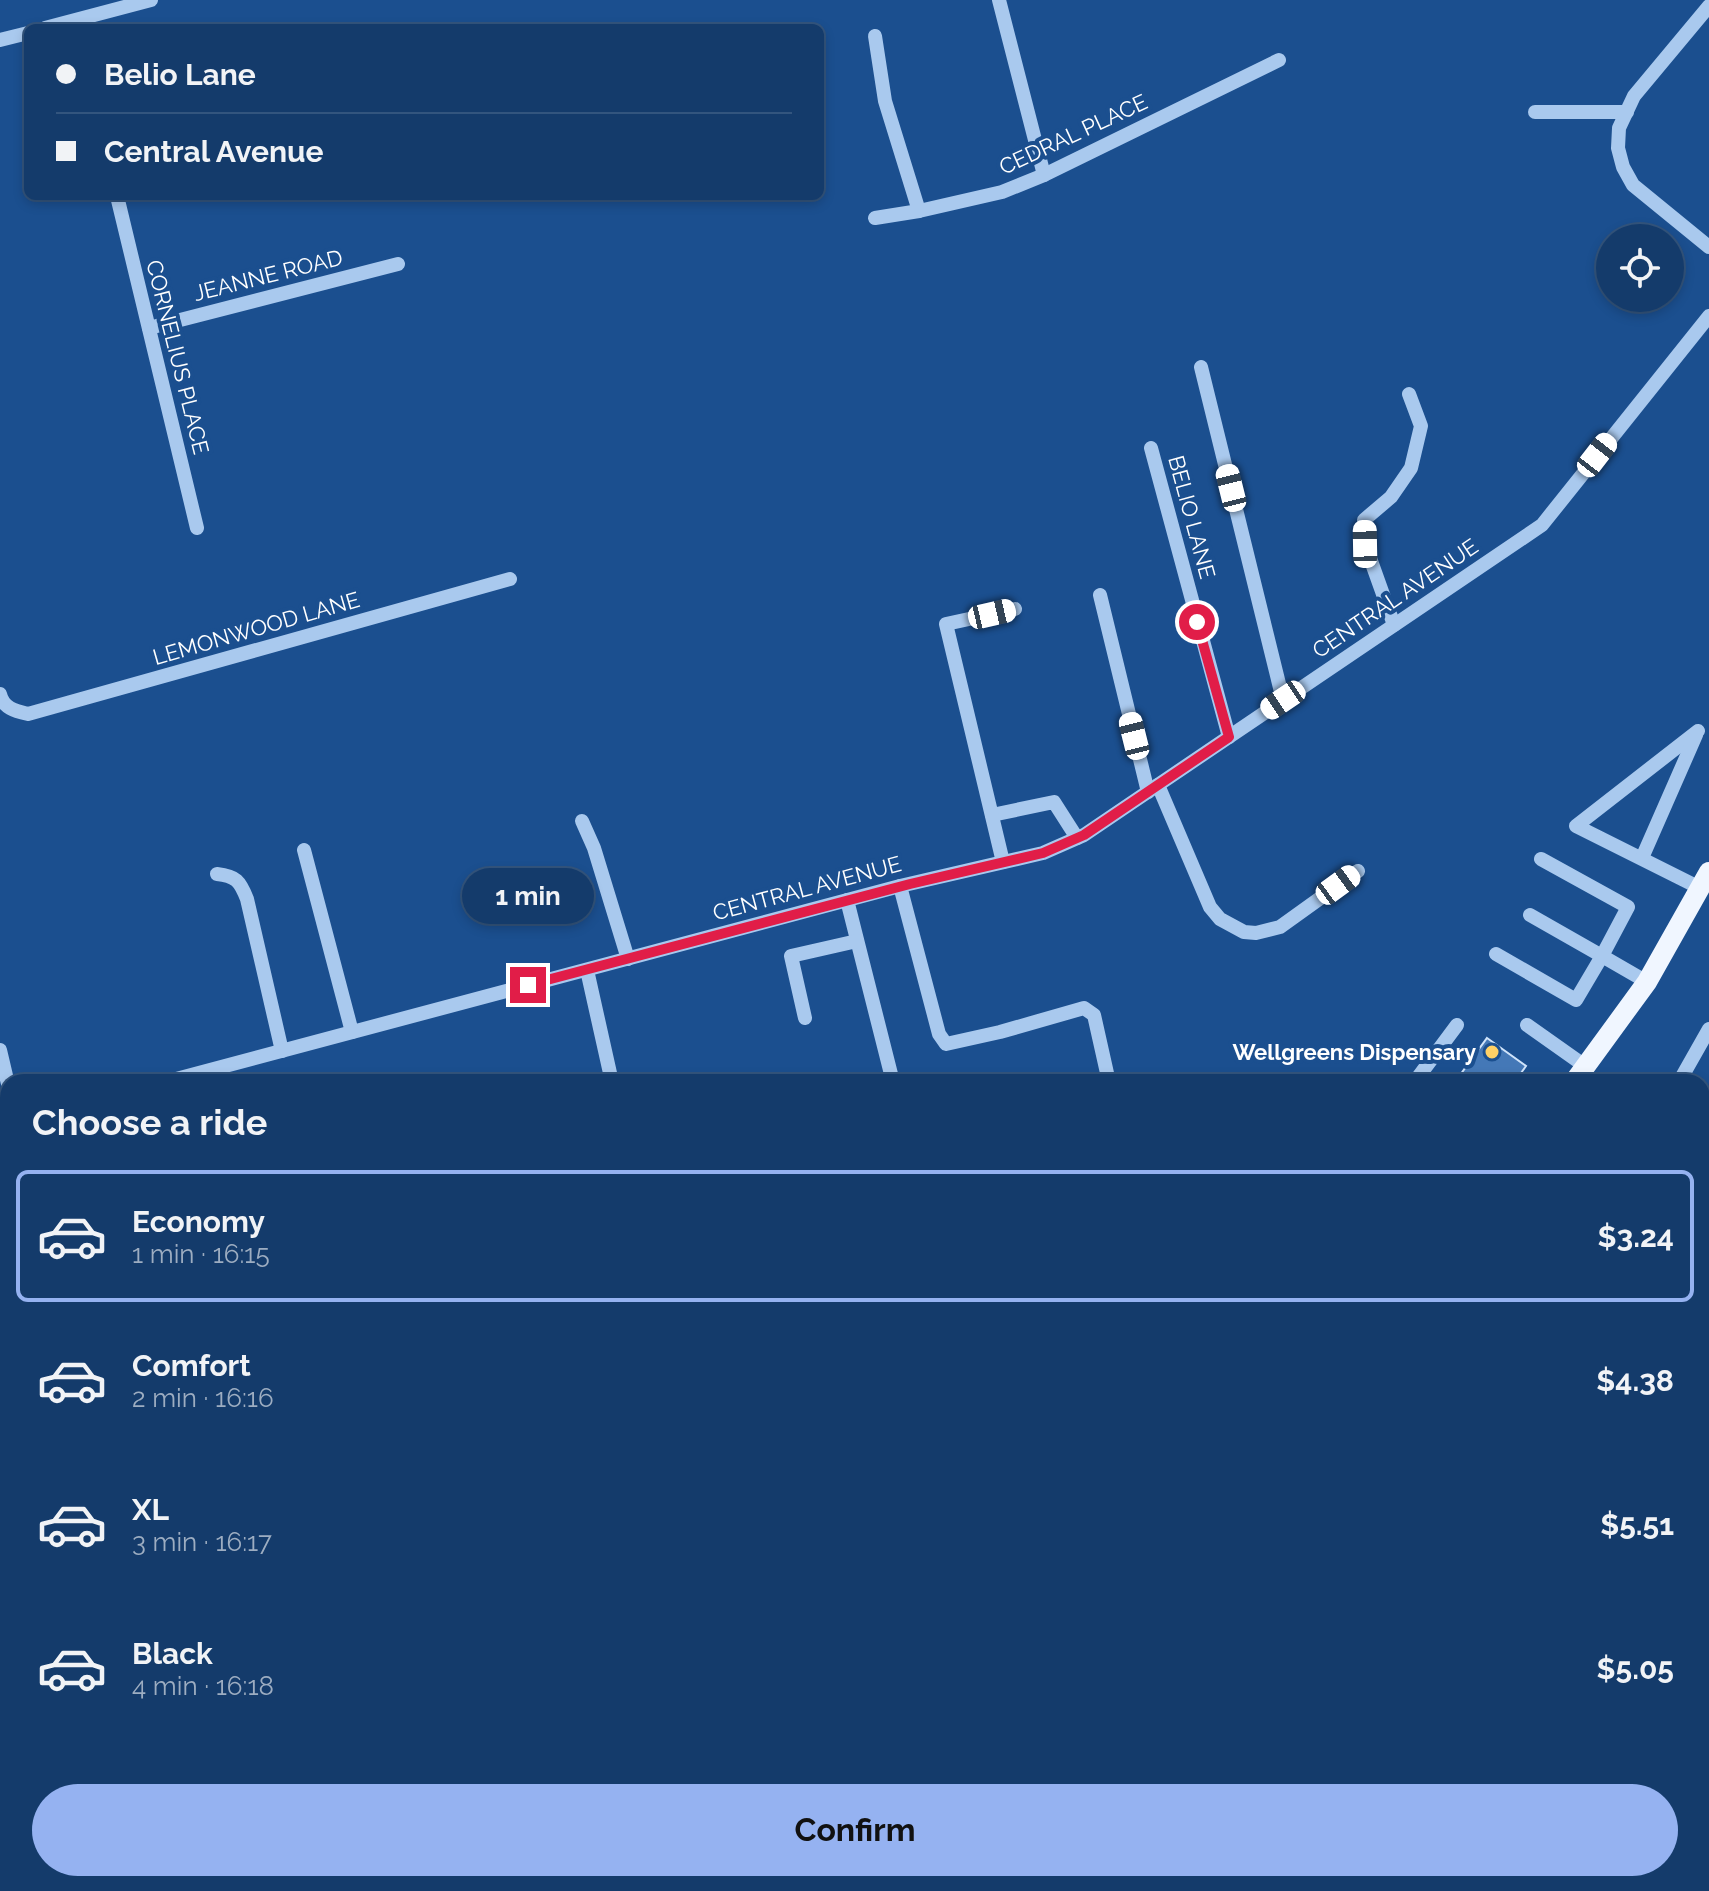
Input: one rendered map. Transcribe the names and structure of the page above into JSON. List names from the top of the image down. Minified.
{"streets":{"street":["CEDRAL PLACE","JEANNE ROAD","CORNELIUS PLACE","BELIO LANE","CENTRAL AVENUE","LEMONWOOD LANE"]},"crossings":[["JEANNE ROAD","CORNELIUS PLACE"],["BELIO LANE","CENTRAL AVENUE"]],"places":["Wellgreens Dispensary"],"page":{"banner":["Belio Lane","Central Avenue"],"bubble":"1 min","heading":"Choose a ride","list":[{"name":"Economy","note":"1 min · 16:15","value":"$3.24"},{"name":"Comfort","note":"2 min · 16:16","value":"$4.38"},{"name":"XL","note":"3 min · 16:17","value":"$5.51"},{"name":"Black","note":"4 min · 16:18","value":"$5.05"}],"buttons":"Confirm"}}
